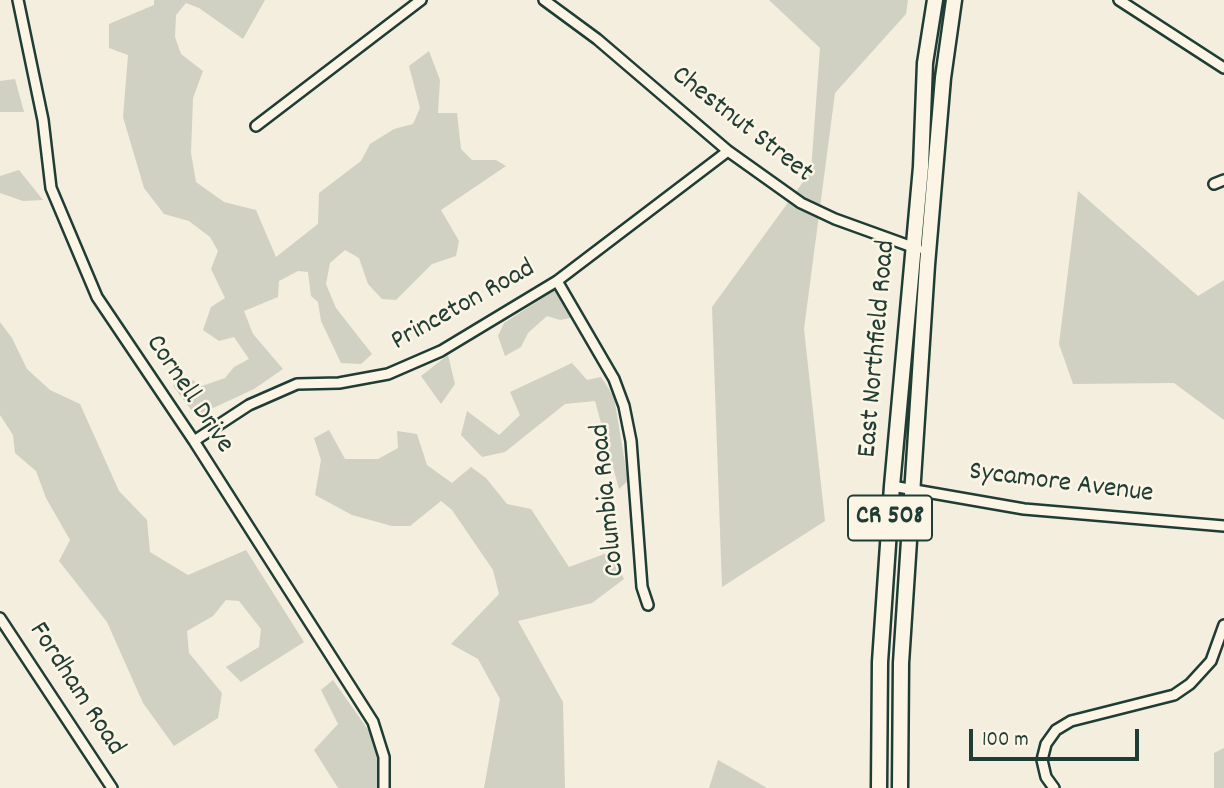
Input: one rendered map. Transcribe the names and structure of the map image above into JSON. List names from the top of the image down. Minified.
{"streets":{"main road":["East Northfield Road","CR 508"],"street":["Chestnut Street","Princeton Road","Cornell Drive","Sycamore Avenue","Columbia Road","Fordham Road"]},"crossings":[["Chestnut Street","Princeton Road"],["Chestnut Street","East Northfield Road"],["Princeton Road","Cornell Drive"],["Princeton Road","Columbia Road"],["East Northfield Road","Sycamore Avenue"]],"scale_bar":"100 m"}
